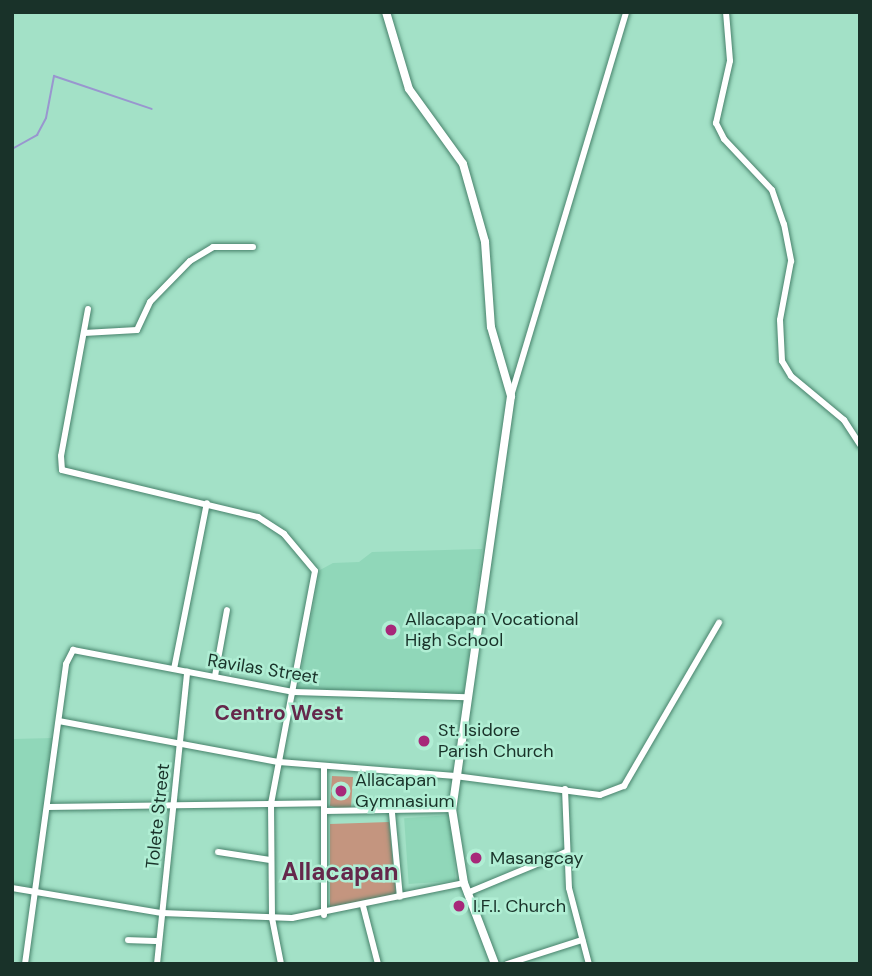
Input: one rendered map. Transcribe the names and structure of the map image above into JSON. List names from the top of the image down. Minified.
{"streets":{"street":["Ravilas Street","Tolete Street"]},"crossings":[["Ravilas Street","Tolete Street"]],"districts":["Centro West","Allacapan"],"places":["Allacapan Vocational High School","St. Isidore Parish Church","Allacapan Gymnasium","Masangcay","I.F.I. Church"]}
